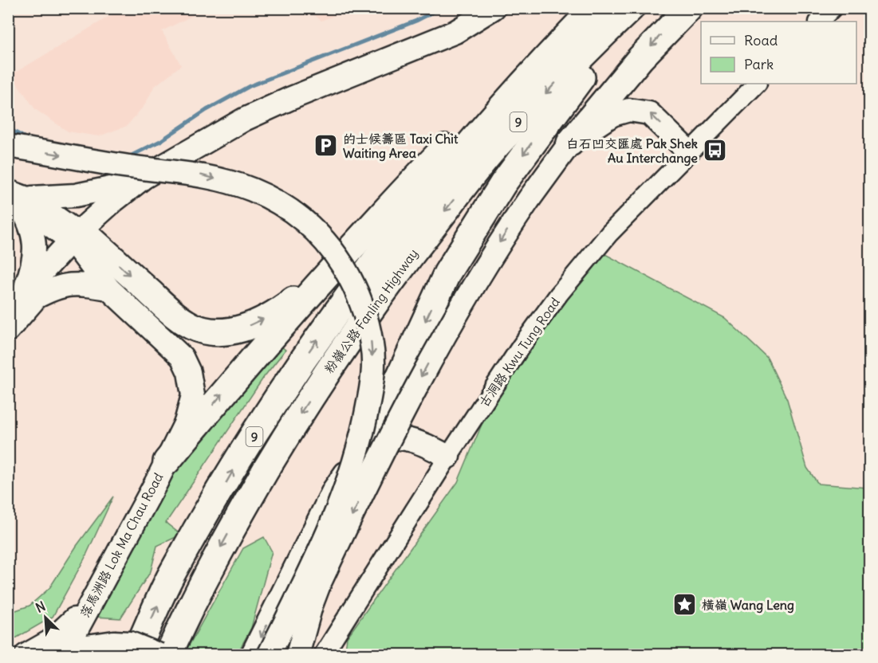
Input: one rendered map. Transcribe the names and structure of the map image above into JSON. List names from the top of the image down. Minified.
{"streets":{"highway":["9","粉嶺公路 Fanling Highway"],"main road":["落馬洲路 Lok Ma Chau Road"],"street":["古洞路 Kwu Tung Road"]},"places":{"parking":["的士候籌區 Taxi Chit Waiting Area"],"bus stop":["白石凹交匯處 Pak Shek Au Interchange"],"place":["橫嶺 Wang Leng"]},"legend":["Road","Park"],"north":"top left"}
